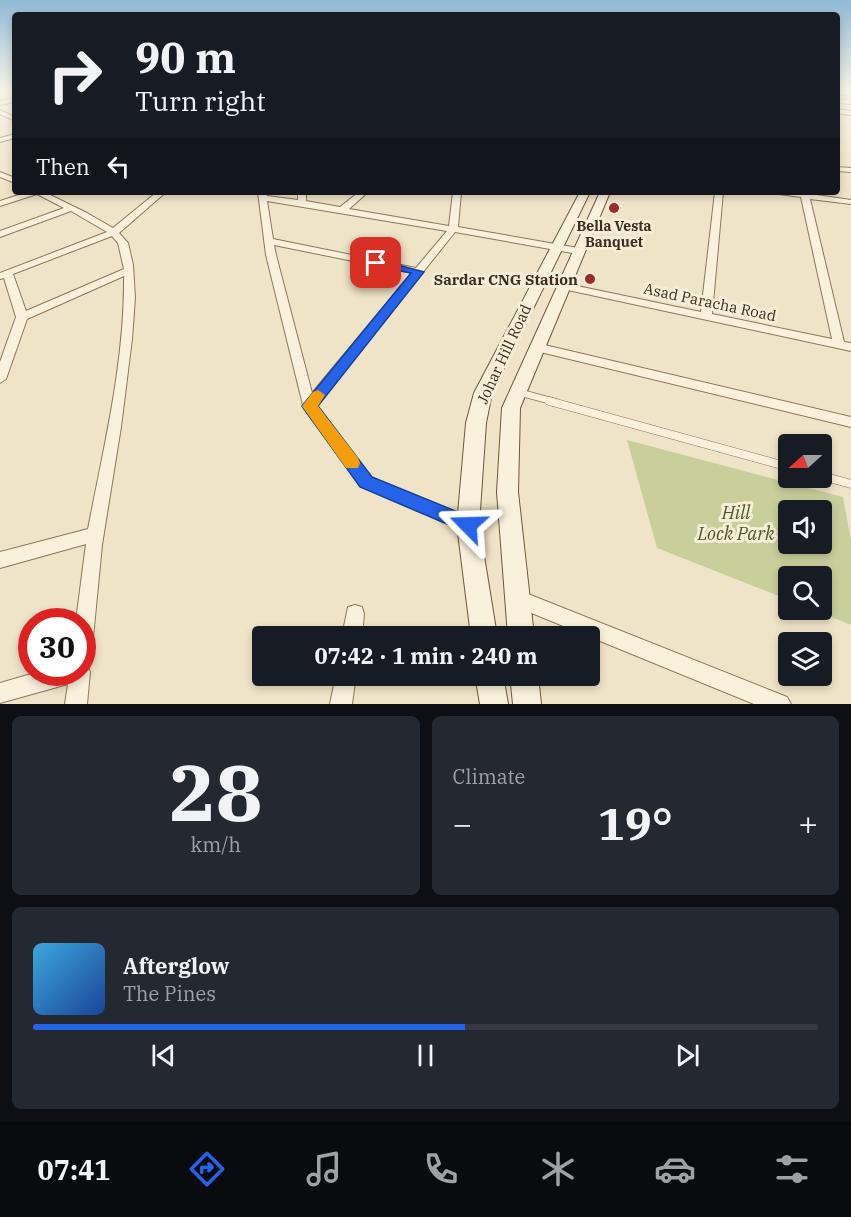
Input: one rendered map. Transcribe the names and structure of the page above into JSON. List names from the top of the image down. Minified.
{"streets":{"street":["Asad Paracha Road","Johar Hill Road"]},"crossings":[["Asad Paracha Road","Johar Hill Road"]],"parks":["Hill Lock Park"],"places":["Bella Vesta Banquet","Sardar CNG Station"],"north":"left","page":{"turn":["90 m","Turn right"],"then":"Then","limit":"30","trip":"07:42 · 1 min · 240 m","tile":[["28","km/h"],"Climate"],"heat":["−","19°","+"],"song":["Afterglow","The Pines"],"tabs":"07:41"}}
